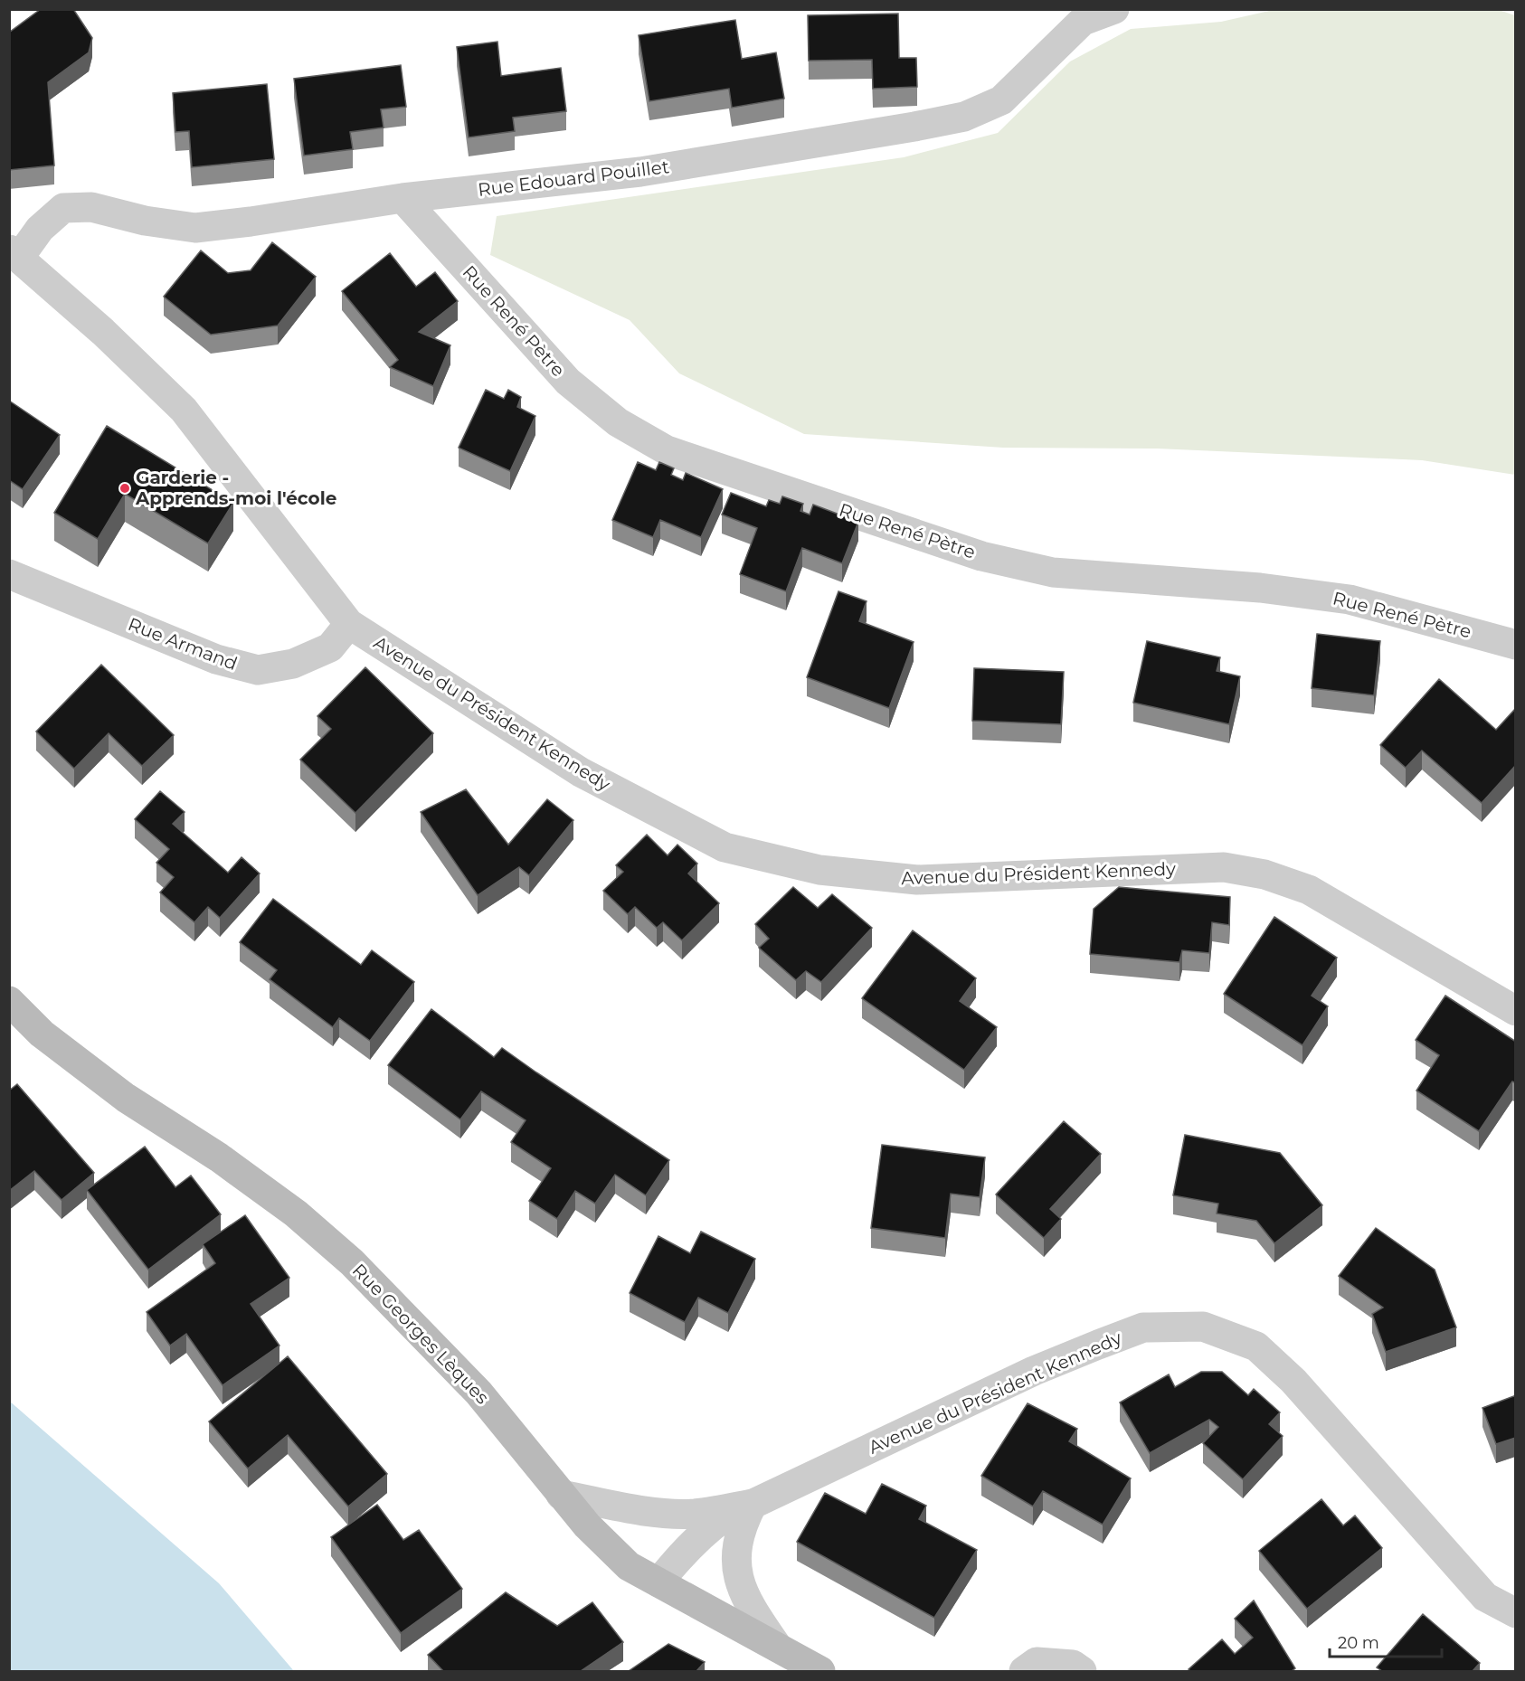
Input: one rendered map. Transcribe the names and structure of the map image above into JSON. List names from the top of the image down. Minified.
{"streets":{"main road":["Rue Georges Lèques"],"street":["Rue Edouard Pouillet","Rue René Pètre","Rue Armand","Avenue du Président Kennedy"]},"crossings":[["Rue Edouard Pouillet","Rue René Pètre"],["Rue Edouard Pouillet","Avenue du Président Kennedy"],["Rue Armand","Avenue du Président Kennedy"],["Avenue du Président Kennedy","Rue Georges Lèques"]],"places":["Garderie - Apprends-moi l'école"],"scale_bar":"20 m"}
